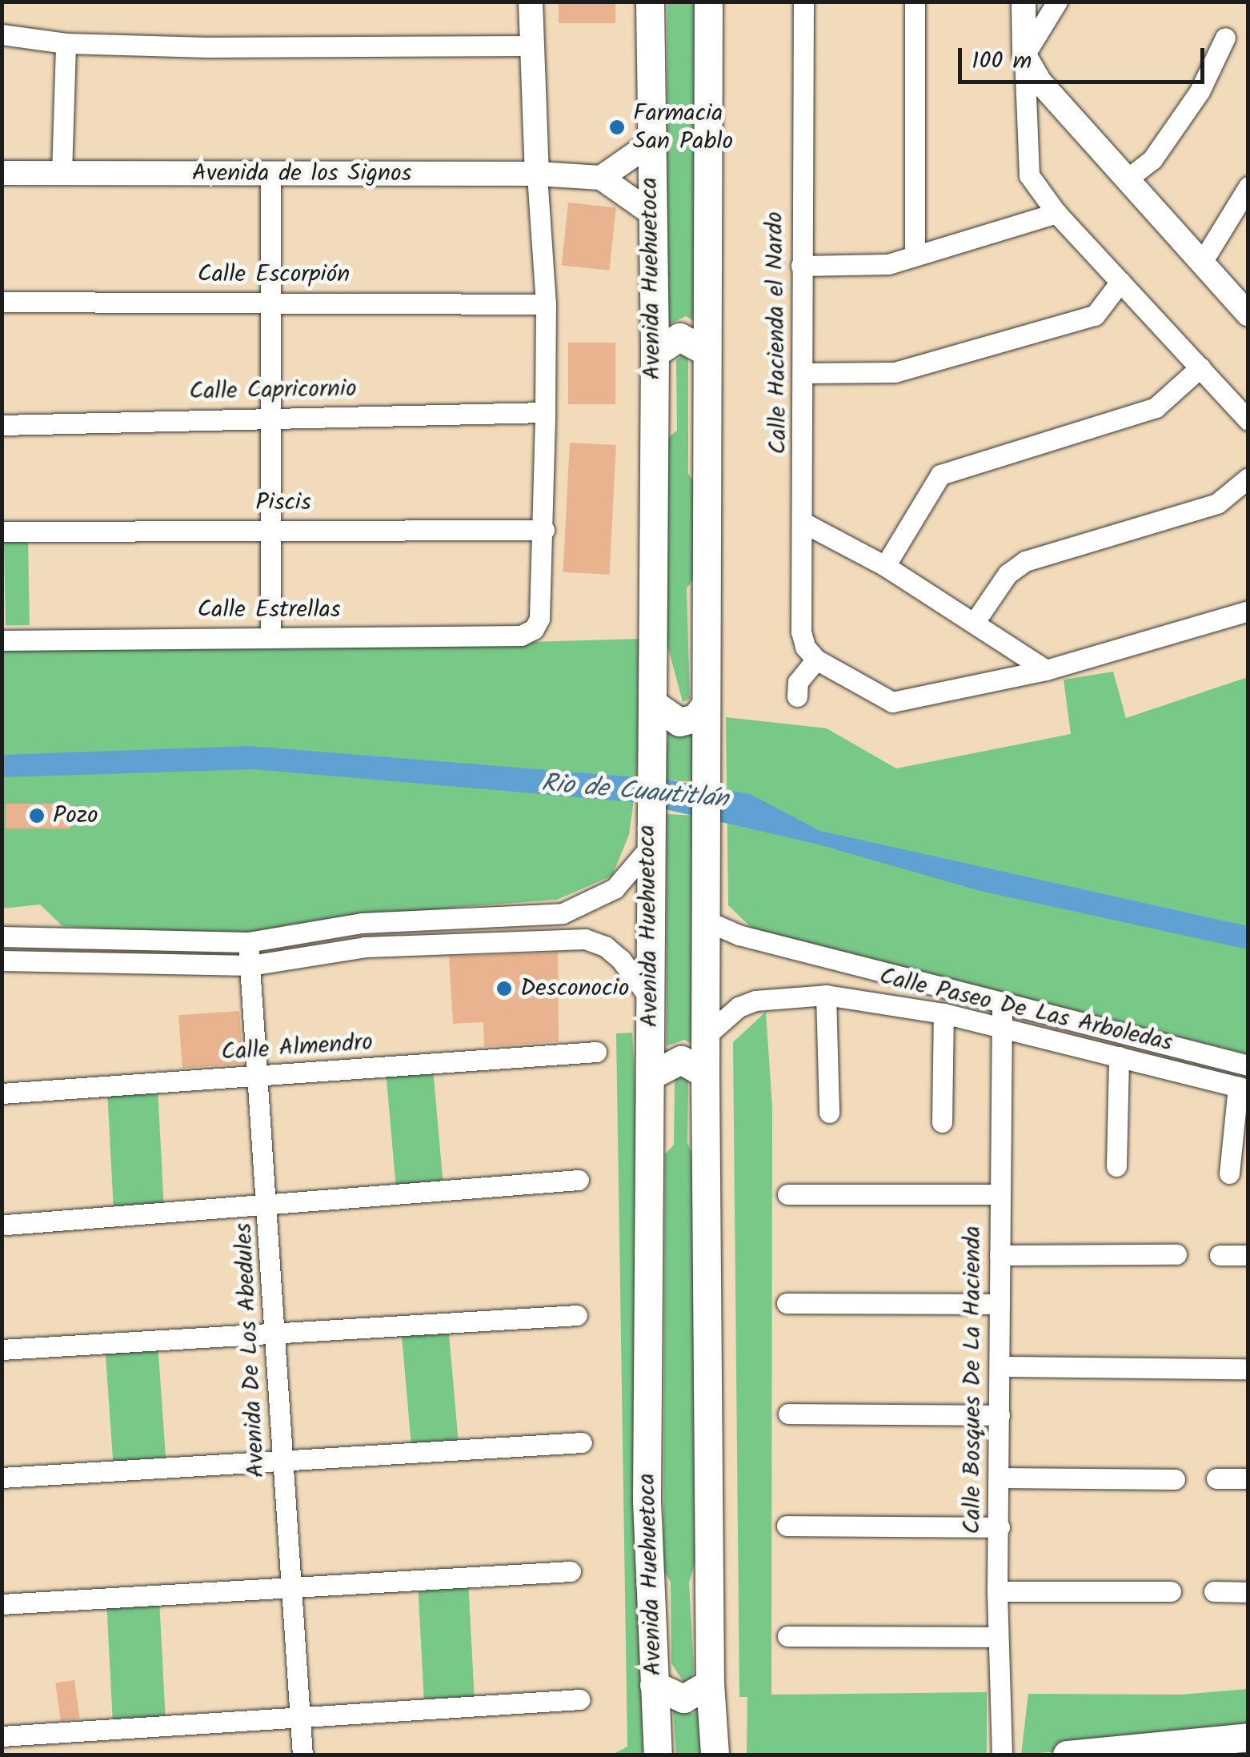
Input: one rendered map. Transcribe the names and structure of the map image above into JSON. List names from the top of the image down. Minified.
{"streets":{"main road":["Avenida Huehuetoca"],"street":["Avenida de los Signos","Calle Escorpión","Calle Hacienda el Nardo","Calle Capricornio","Piscis","Calle Estrellas","Calle Paseo De Las Arboledas","Calle Almendro","Avenida De Los Abedules","Calle Bosques De La Hacienda"]},"crossings":[["Avenida Huehuetoca","Calle Paseo De Las Arboledas"],["Piscis","Calle Estrellas"],["Calle Paseo De Las Arboledas","Calle Bosques De La Hacienda"],["Calle Almendro","Avenida De Los Abedules"]],"water":["Rio de Cuautitlán"],"places":["Farmacia San Pablo","Pozo","Desconocio"],"scale_bar":"100 m"}
